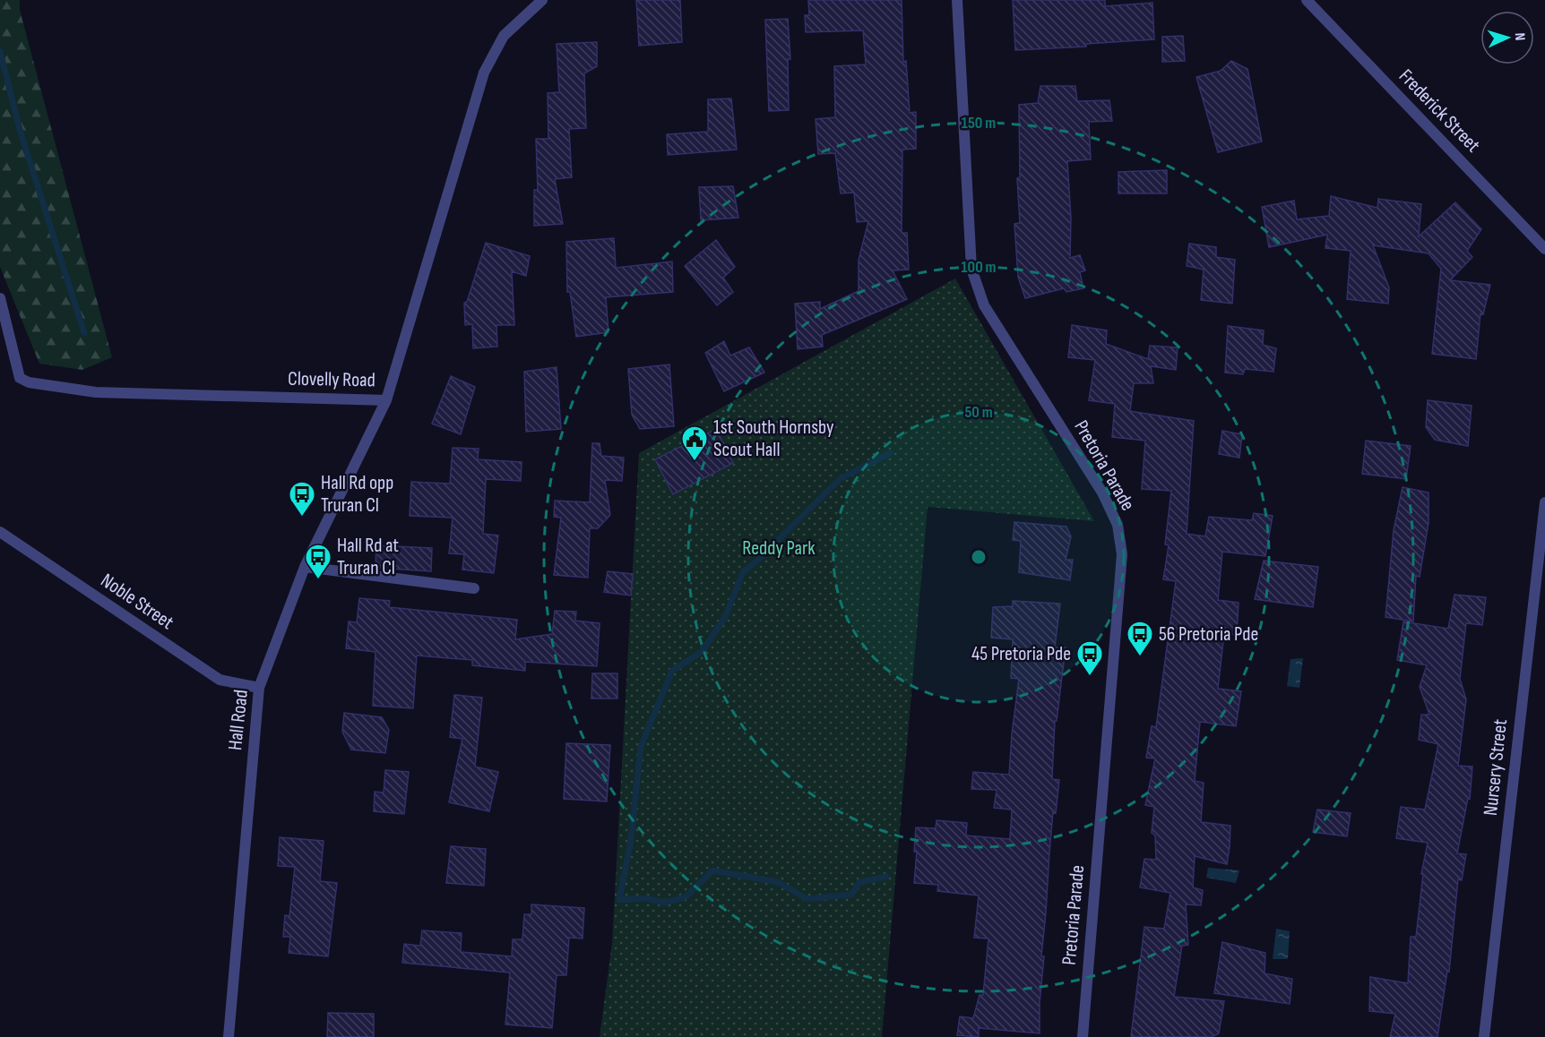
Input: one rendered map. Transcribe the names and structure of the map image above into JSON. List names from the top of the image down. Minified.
{"streets":{"street":["Frederick Street","Clovelly Road","Pretoria Parade","Noble Street","Hall Road","Nursery Street"]},"crossings":[["Clovelly Road","Hall Road"],["Noble Street","Hall Road"]],"parks":["Reddy Park"],"places":{"public building":["1st South Hornsby Scout Hall"],"bus stop":["Hall Rd opp Truran Cl","Hall Rd at Truran Cl","56 Pretoria Pde","45 Pretoria Pde"]},"north":"right","rings":["150 m","100 m","50 m"]}
